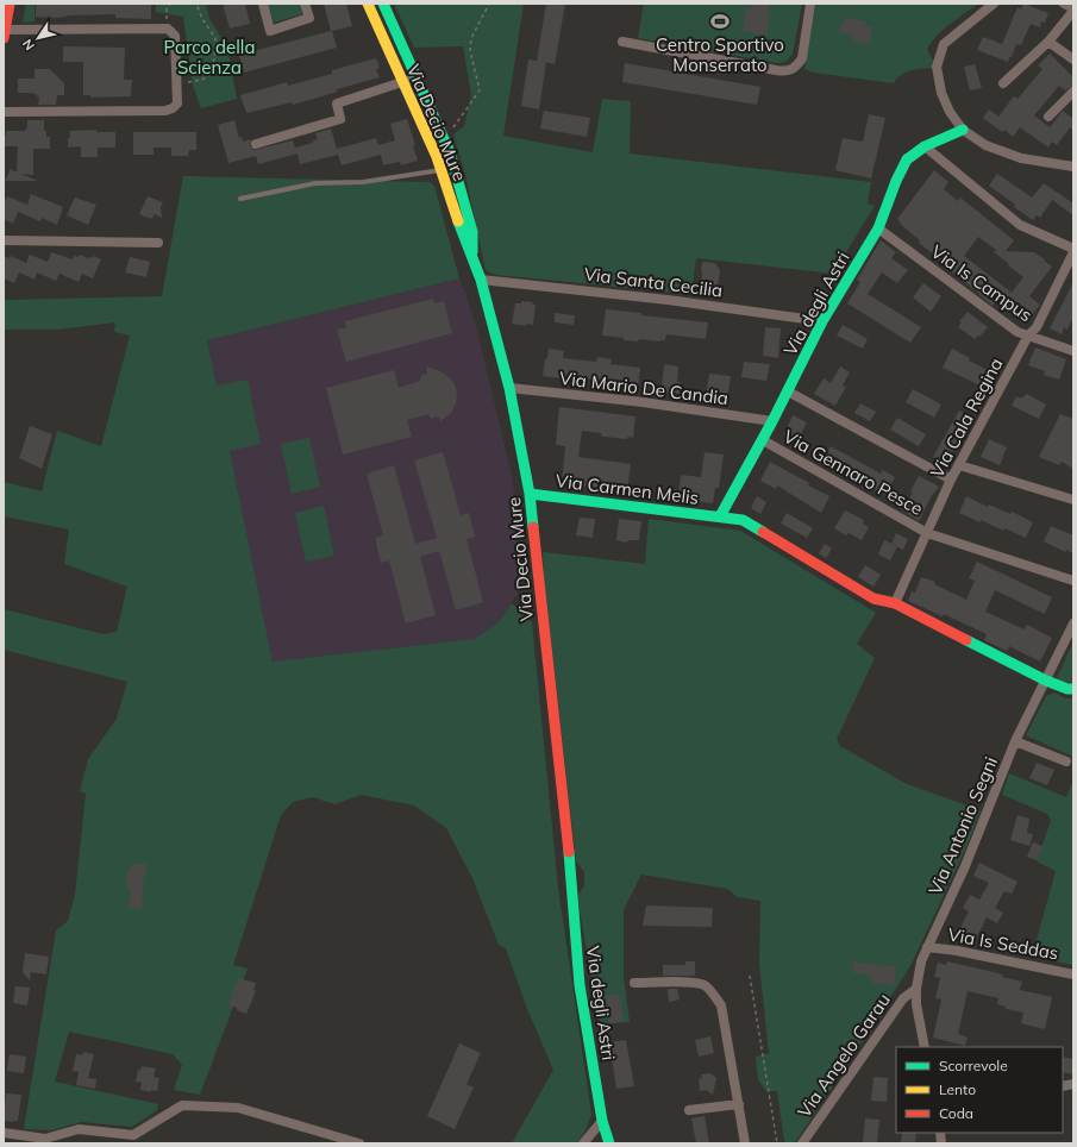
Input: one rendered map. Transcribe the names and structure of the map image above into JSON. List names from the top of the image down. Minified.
{"streets":{"street":["Via Decio Mure","Via Santa Cecilia","Via Is Campus","Via degli Astri","Via Mario De Candia","Via Cala Regina","Via Gennaro Pesce","Via Carmen Melis","Via Antonio Segni","Via Is Seddas","Via Angelo Garau"]},"crossings":[["Via Decio Mure","Via Santa Cecilia"],["Via Decio Mure","Via degli Astri"],["Via Decio Mure","Via Mario De Candia"],["Via Decio Mure","Via Carmen Melis"],["Via Santa Cecilia","Via degli Astri"],["Via Is Campus","Via degli Astri"],["Via Is Campus","Via Cala Regina"],["Via degli Astri","Via Mario De Candia"],["Via degli Astri","Via Gennaro Pesce"],["Via degli Astri","Via Carmen Melis"],["Via Cala Regina","Via Gennaro Pesce"],["Via Cala Regina","Via Carmen Melis"],["Via Carmen Melis","Via Antonio Segni"],["Via Antonio Segni","Via Is Seddas"],["Via Antonio Segni","Via Angelo Garau"]],"parks":["Parco della Scienza"],"places":{"sports":["Centro Sportivo Monserrato"]},"legend":["Scorrevole","Lento","Coda"],"north":"bottom left"}
